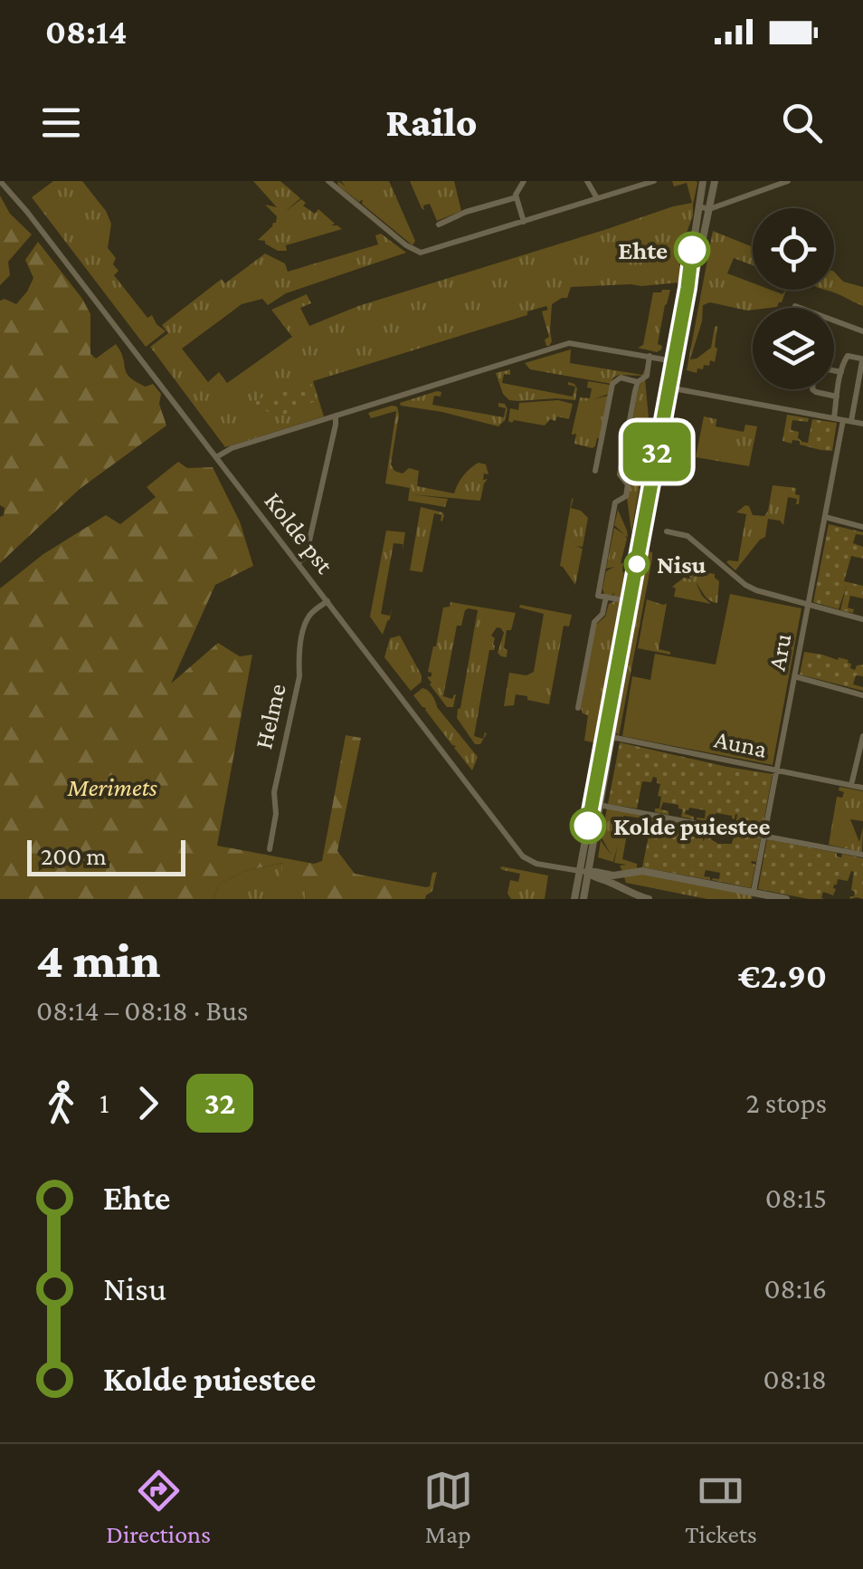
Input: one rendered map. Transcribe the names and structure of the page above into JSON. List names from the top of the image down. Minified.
{"streets":{"main road":["Kolde pst"],"street":["Aru","Helme","Auna"]},"crossings":[["Kolde pst","Aru"],["Kolde pst","Helme"],["Aru","Auna"]],"parks":["Merimets"],"places":["Ehte","Nisu","Kolde puiestee"],"lines":["bus line 32"],"scale_bar":"200 m","page":{"status":"08:14","header":"Railo","on_map":"32","scale":"200 m","heading":["4 min","08:14 – 08:18 · Bus","€2.90"],"legs":["1","32","2 stops"],"list":[{"name":"Ehte","value":"08:15"},{"name":"Nisu","value":"08:16"},{"name":"Kolde puiestee","value":"08:18"}],"tabs":["Directions","Map","Tickets"]}}
